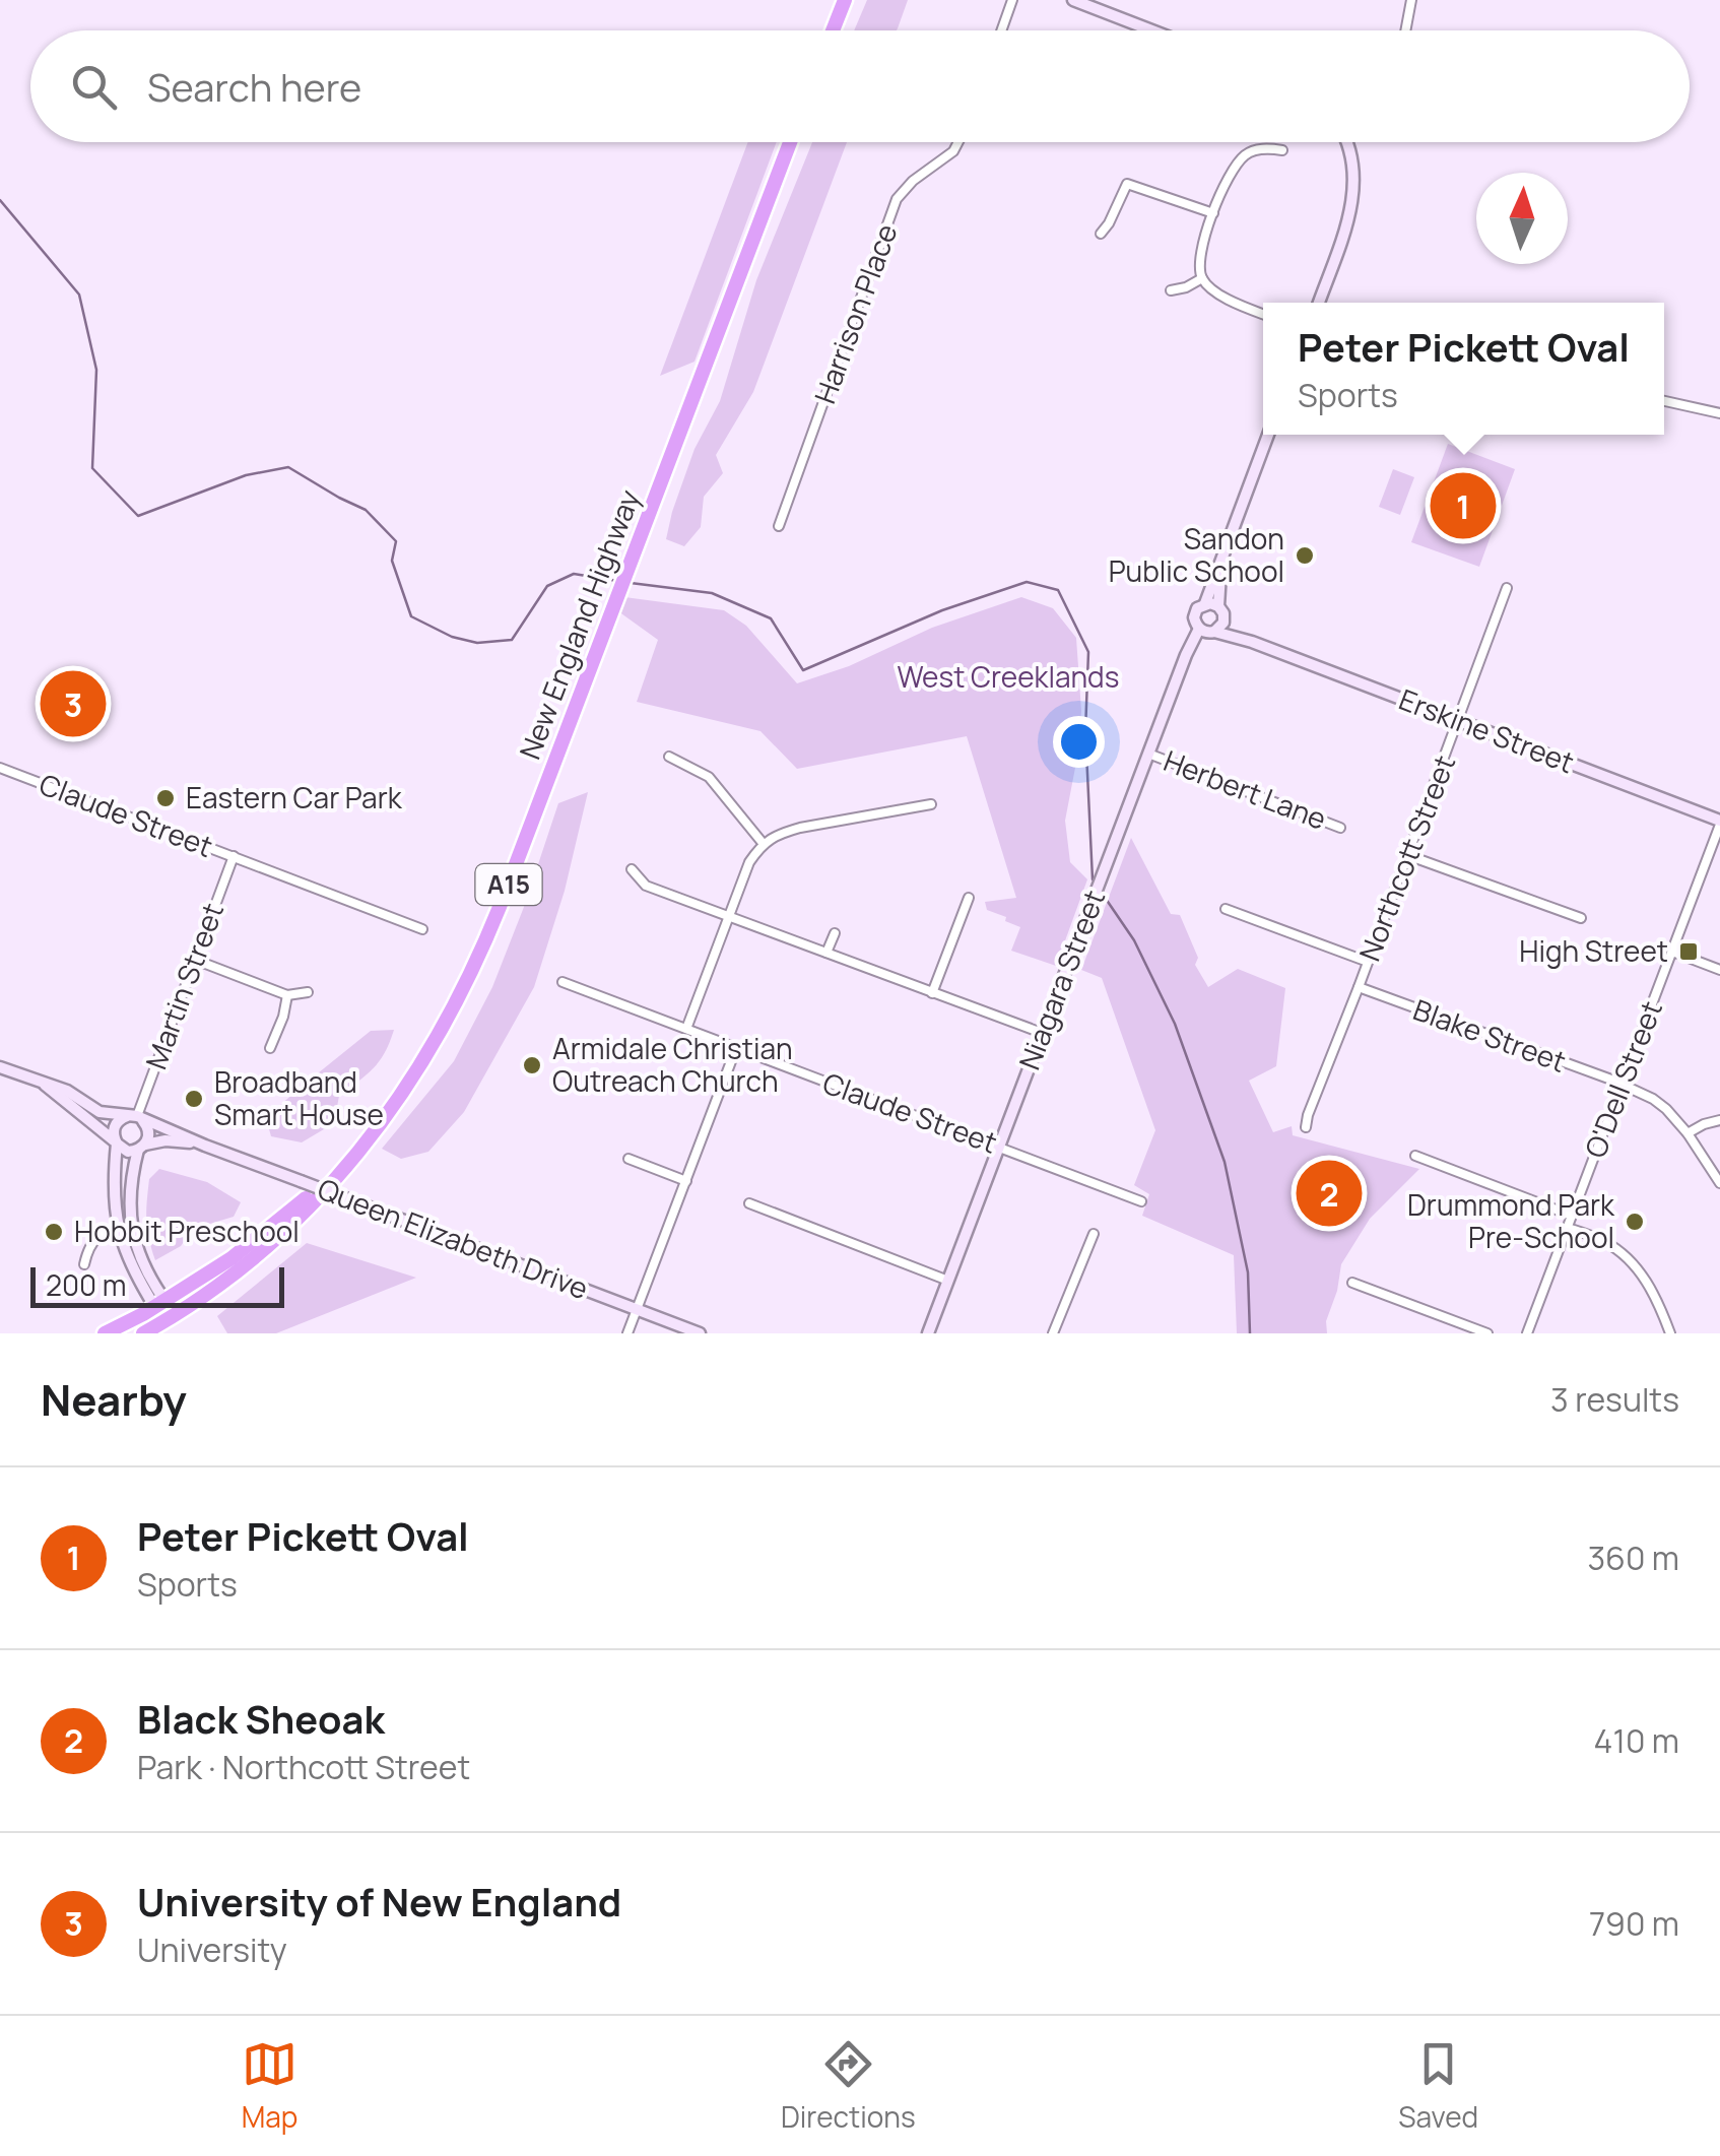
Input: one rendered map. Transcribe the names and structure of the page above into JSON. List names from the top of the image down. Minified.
{"streets":{"highway":["New England Highway","A15"],"street":["Harrison Place","Erskine Street","Herbert Lane","Claude Street","Northcott Street","Niagara Street","Martin Street","Blake Street","O'Dell Street","Queen Elizabeth Drive"]},"crossings":[["Erskine Street","Northcott Street"],["Erskine Street","Niagara Street"],["Erskine Street","O'Dell Street"],["Herbert Lane","Niagara Street"],["Claude Street","Niagara Street"],["Claude Street","Martin Street"],["Northcott Street","Blake Street"],["Martin Street","Queen Elizabeth Drive"],["Blake Street","O'Dell Street"]],"parks":["West Creeklands"],"places":{"other":["Sandon Public School","Eastern Car Park","Armidale Christian Outreach Church","Broadband Smart House","Drummond Park Pre-School","Hobbit Preschool"],"transit":["High Street"]},"scale_bar":"200 m","north":"top","page":{"search":"Search here","popup":["Peter Pickett Oval","Sports"],"pins":["1","3","2"],"scale":"200 m","heading":["Nearby","3 results"],"list":[{"mark":"1","name":"Peter Pickett Oval","note":"Sports","value":"360 m"},{"mark":"2","name":"Black Sheoak","note":"Park · Northcott Street","value":"410 m"},{"mark":"3","name":"University of New England","note":"University","value":"790 m"}],"nav":["Map","Directions","Saved"]}}
